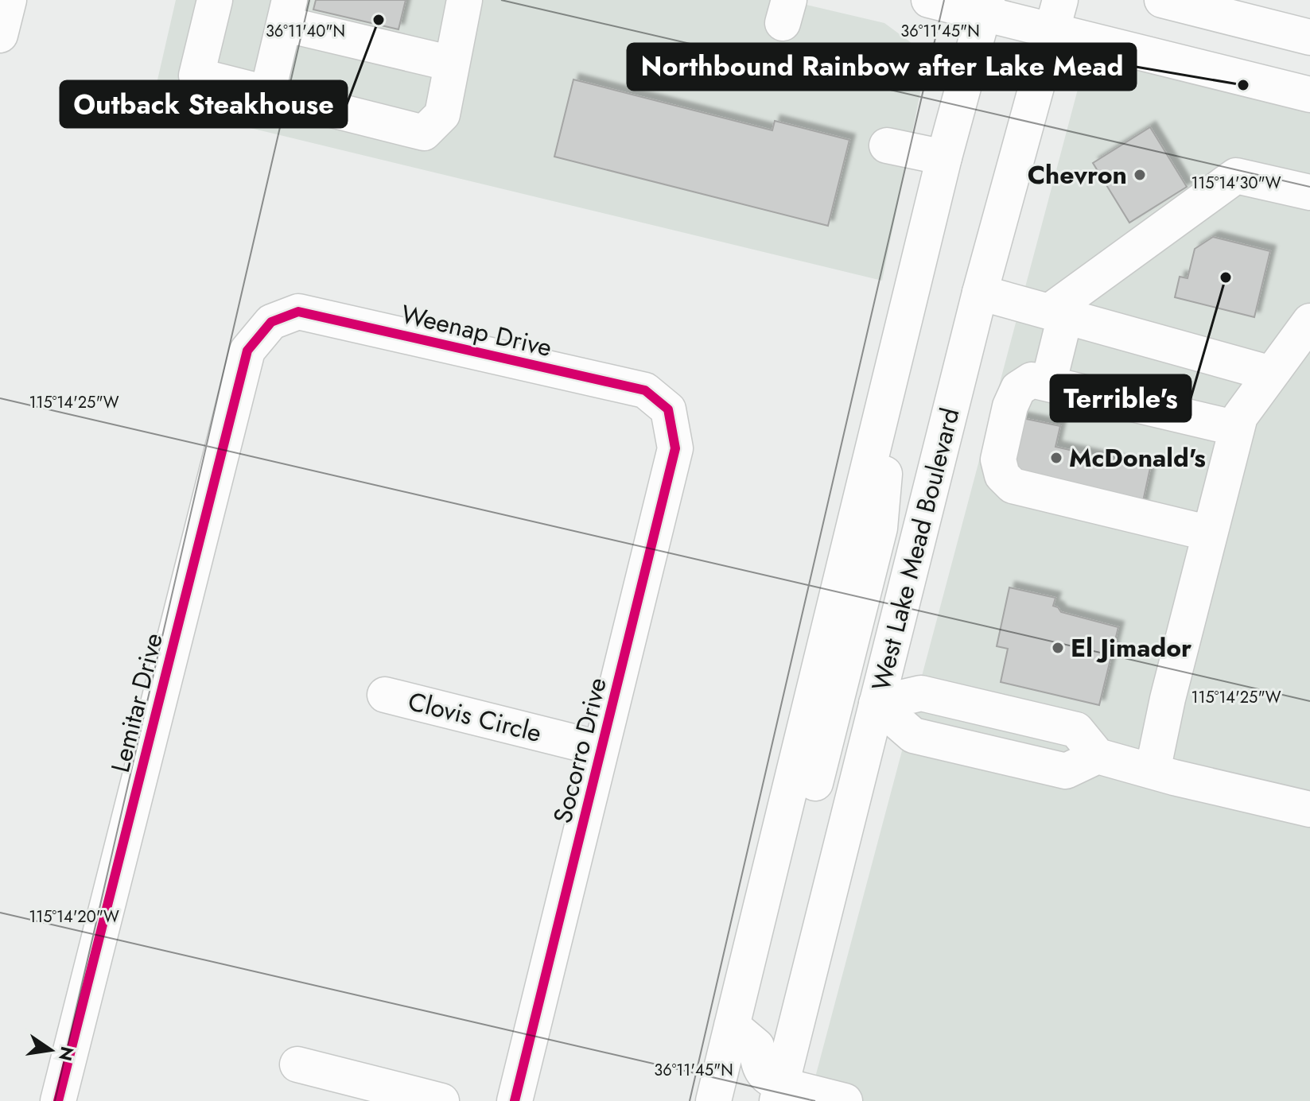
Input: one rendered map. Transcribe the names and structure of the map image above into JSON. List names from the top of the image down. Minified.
{"streets":{"main road":["Weenap Drive","West Lake Mead Boulevard","Lemitar Drive","Clovis Circle","Socorro Drive"]},"crossings":[["Weenap Drive","Lemitar Drive"],["Weenap Drive","Socorro Drive"],["Clovis Circle","Socorro Drive"]],"places":["Outback Steakhouse","Northbound Rainbow after Lake Mead","Chevron","Terrible's","McDonald's","El Jimador"],"north":"right","coordinates":["36°11'40\"N","36°11'45\"N","115°14'30\"W","115°14'25\"W","115°14'20\"W"]}
